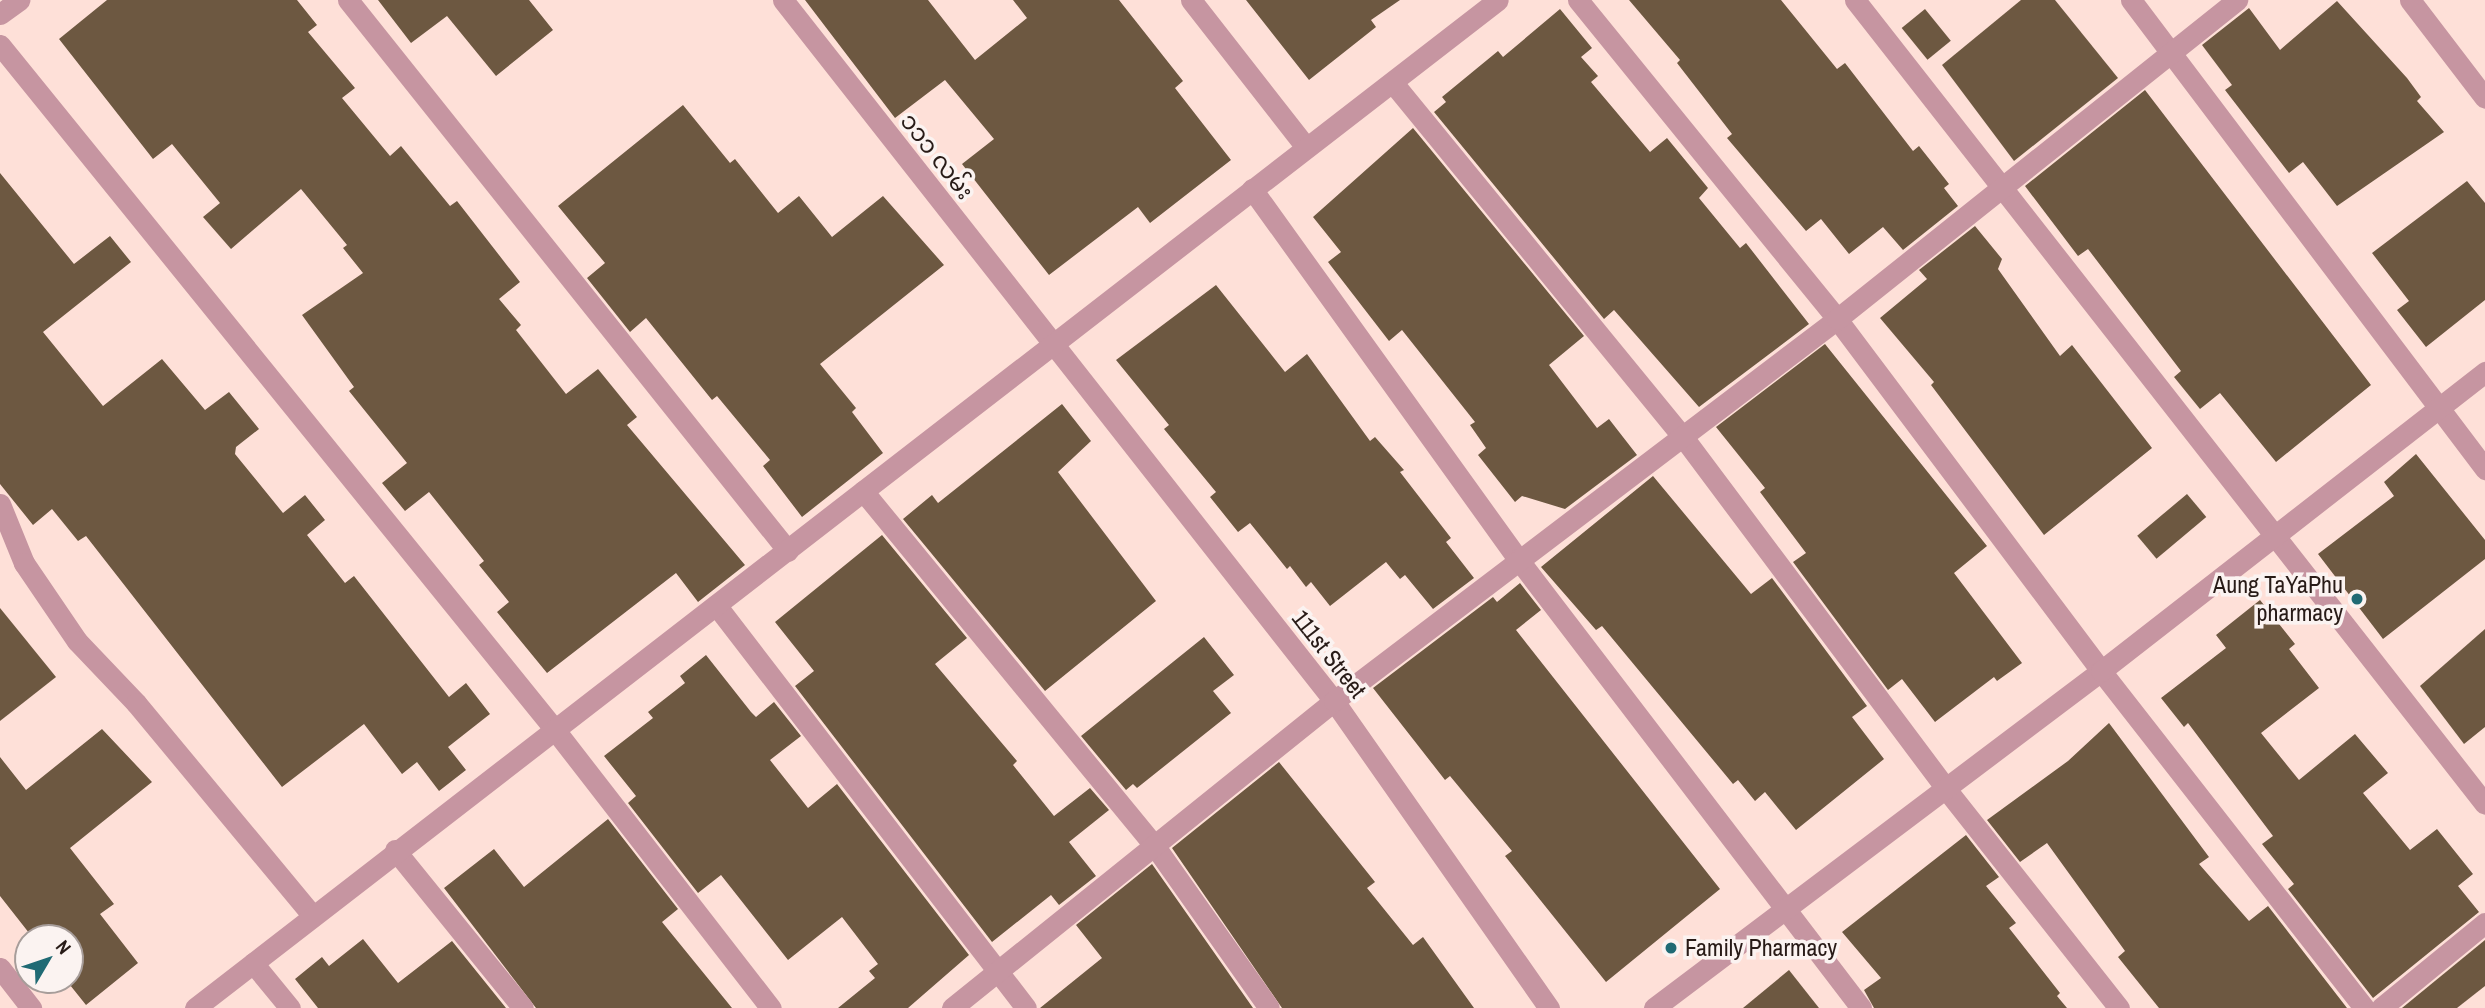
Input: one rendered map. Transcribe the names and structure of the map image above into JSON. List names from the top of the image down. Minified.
{"streets":{"street":["၁၁၁ လမ်း","111st Street"]},"crossings":[["၁၁၁ လမ်း","111st Street"]],"places":["Aung TaYaPhu pharmacy","Family Pharmacy"],"north":"top right"}
